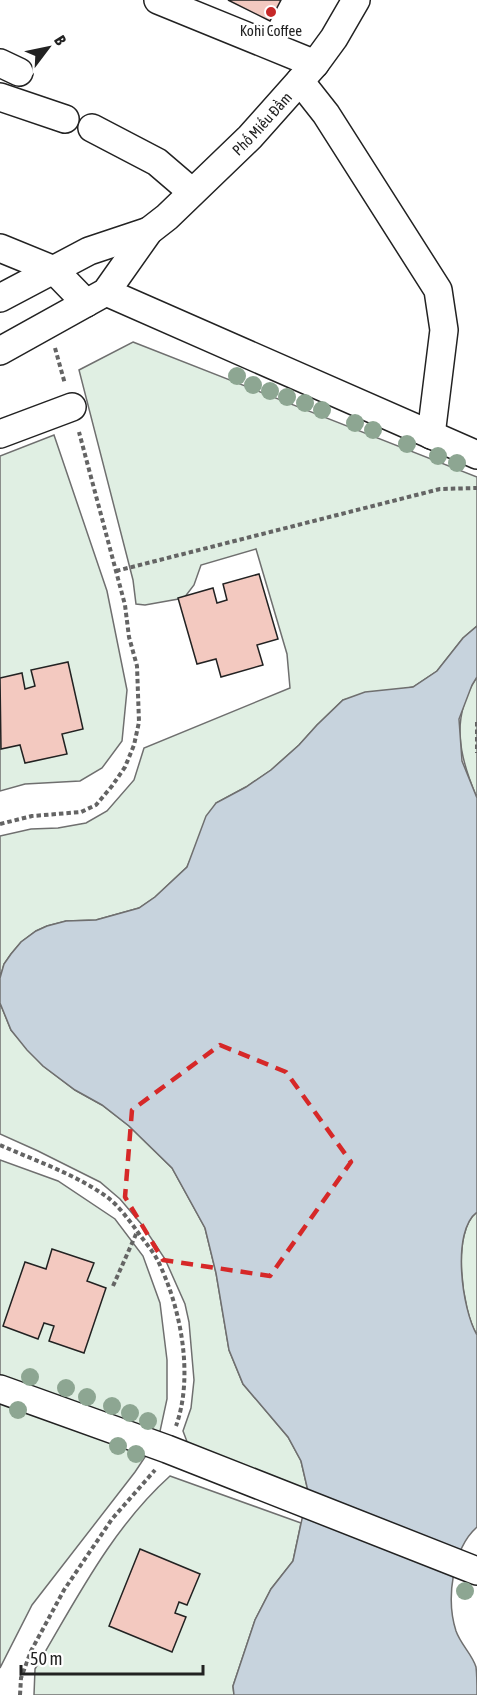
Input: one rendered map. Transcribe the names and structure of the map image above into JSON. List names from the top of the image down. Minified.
{"streets":{"street":["Phố Miếu Đầm"]},"places":["Kohi Coffee"],"scale_bar":"50 m","north":"top right"}
